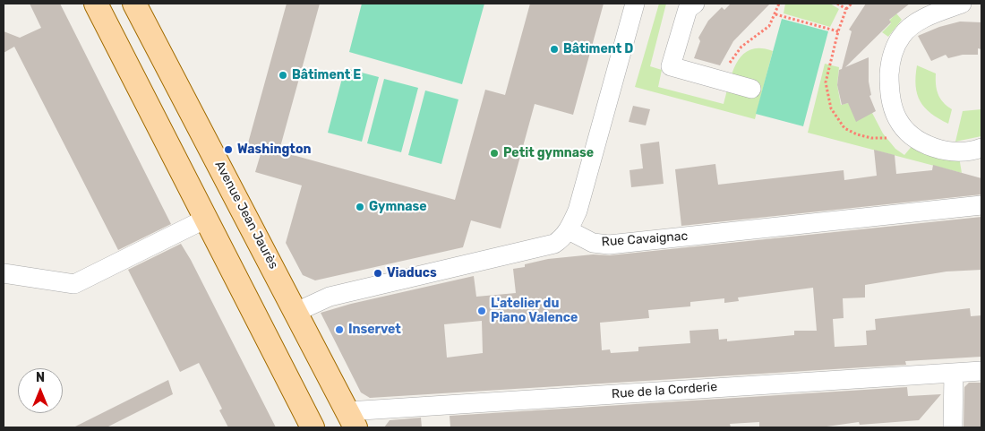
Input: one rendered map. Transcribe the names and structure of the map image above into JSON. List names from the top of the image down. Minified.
{"streets":{"main road":["Avenue Jean Jaurès"],"street":["Rue Cavaignac","Rue de la Corderie"]},"crossings":[["Avenue Jean Jaurès","Rue de la Corderie"]],"places":["Bâtiment D","Bâtiment E","Washington","Petit gymnase","Gymnase","Viaducs","L'atelier du Piano Valence","Inservet"],"north":"top"}
